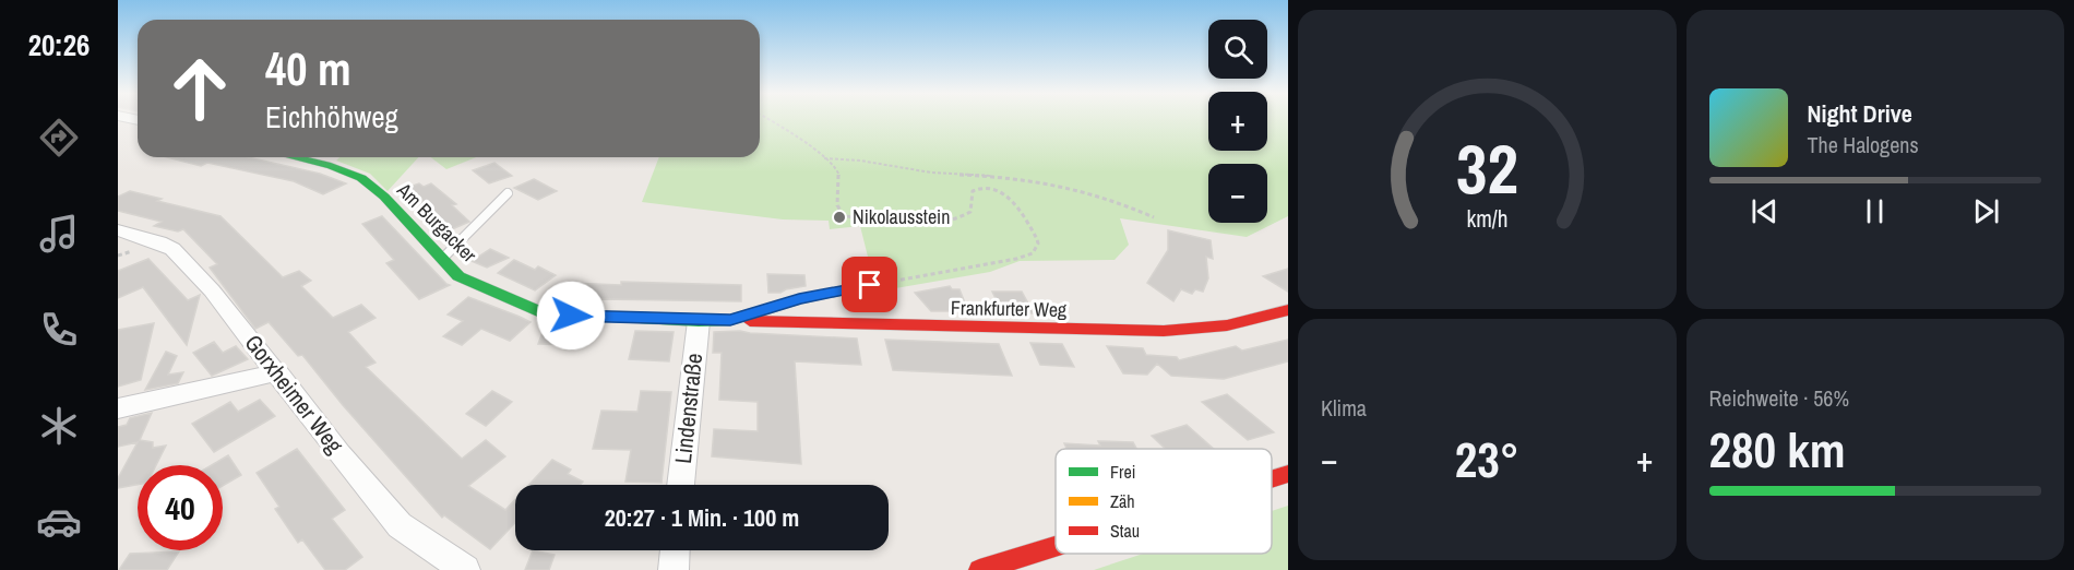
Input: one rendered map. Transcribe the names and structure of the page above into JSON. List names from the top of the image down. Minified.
{"streets":{"street":["Am Burgacker","Frankfurter Weg","Gorxheimer Weg","Lindenstraße"]},"crossings":[["Am Burgacker","Frankfurter Weg"],["Am Burgacker","Lindenstraße"]],"places":["Nikolausstein"],"legend":["Frei","Zäh","Stau"],"page":{"tabs":"20:26","map_buttons":["+","−"],"turn":["40 m","Eichhöhweg"],"song":["Night Drive","The Halogens"],"tile":["Klima",["Reichweite · 56%","280 km"]],"heat":["−","23°","+"],"limit":"40","trip":"20:27 · 1 Min. · 100 m","gauge":["32","km/h"]}}
